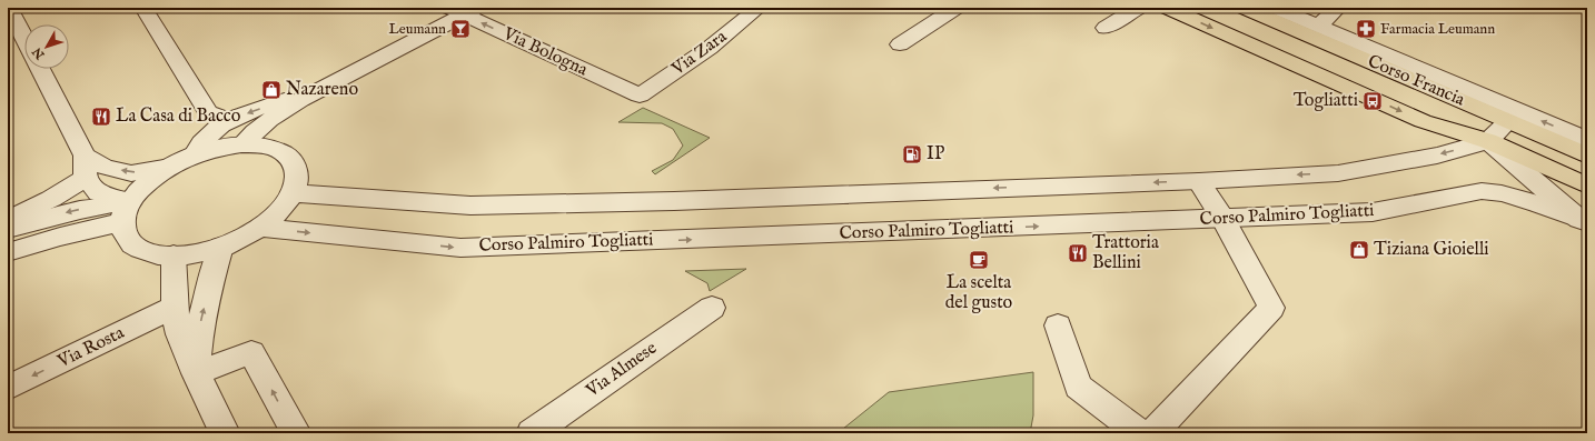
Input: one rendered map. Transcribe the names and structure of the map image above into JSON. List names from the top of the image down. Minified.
{"streets":{"main road":["Corso Francia"],"street":["Via Bologna","Via Zara","Corso Palmiro Togliatti","Via Rosta","Via Almese"]},"crossings":[["Via Bologna","Via Zara"],["Corso Francia","Corso Palmiro Togliatti"]],"one_way":["Via Bologna"],"places":{"bar":["Leumann"],"pharmacy":["Farmacia Leumann"],"shop":["Nazareno","Tiziana Gioielli"],"bus stop":["Togliatti"],"restaurant":["La Casa di Bacco","Trattoria Bellini"],"fuel station":["IP"],"cafe":["La scelta del gusto"]},"north":"bottom left"}
